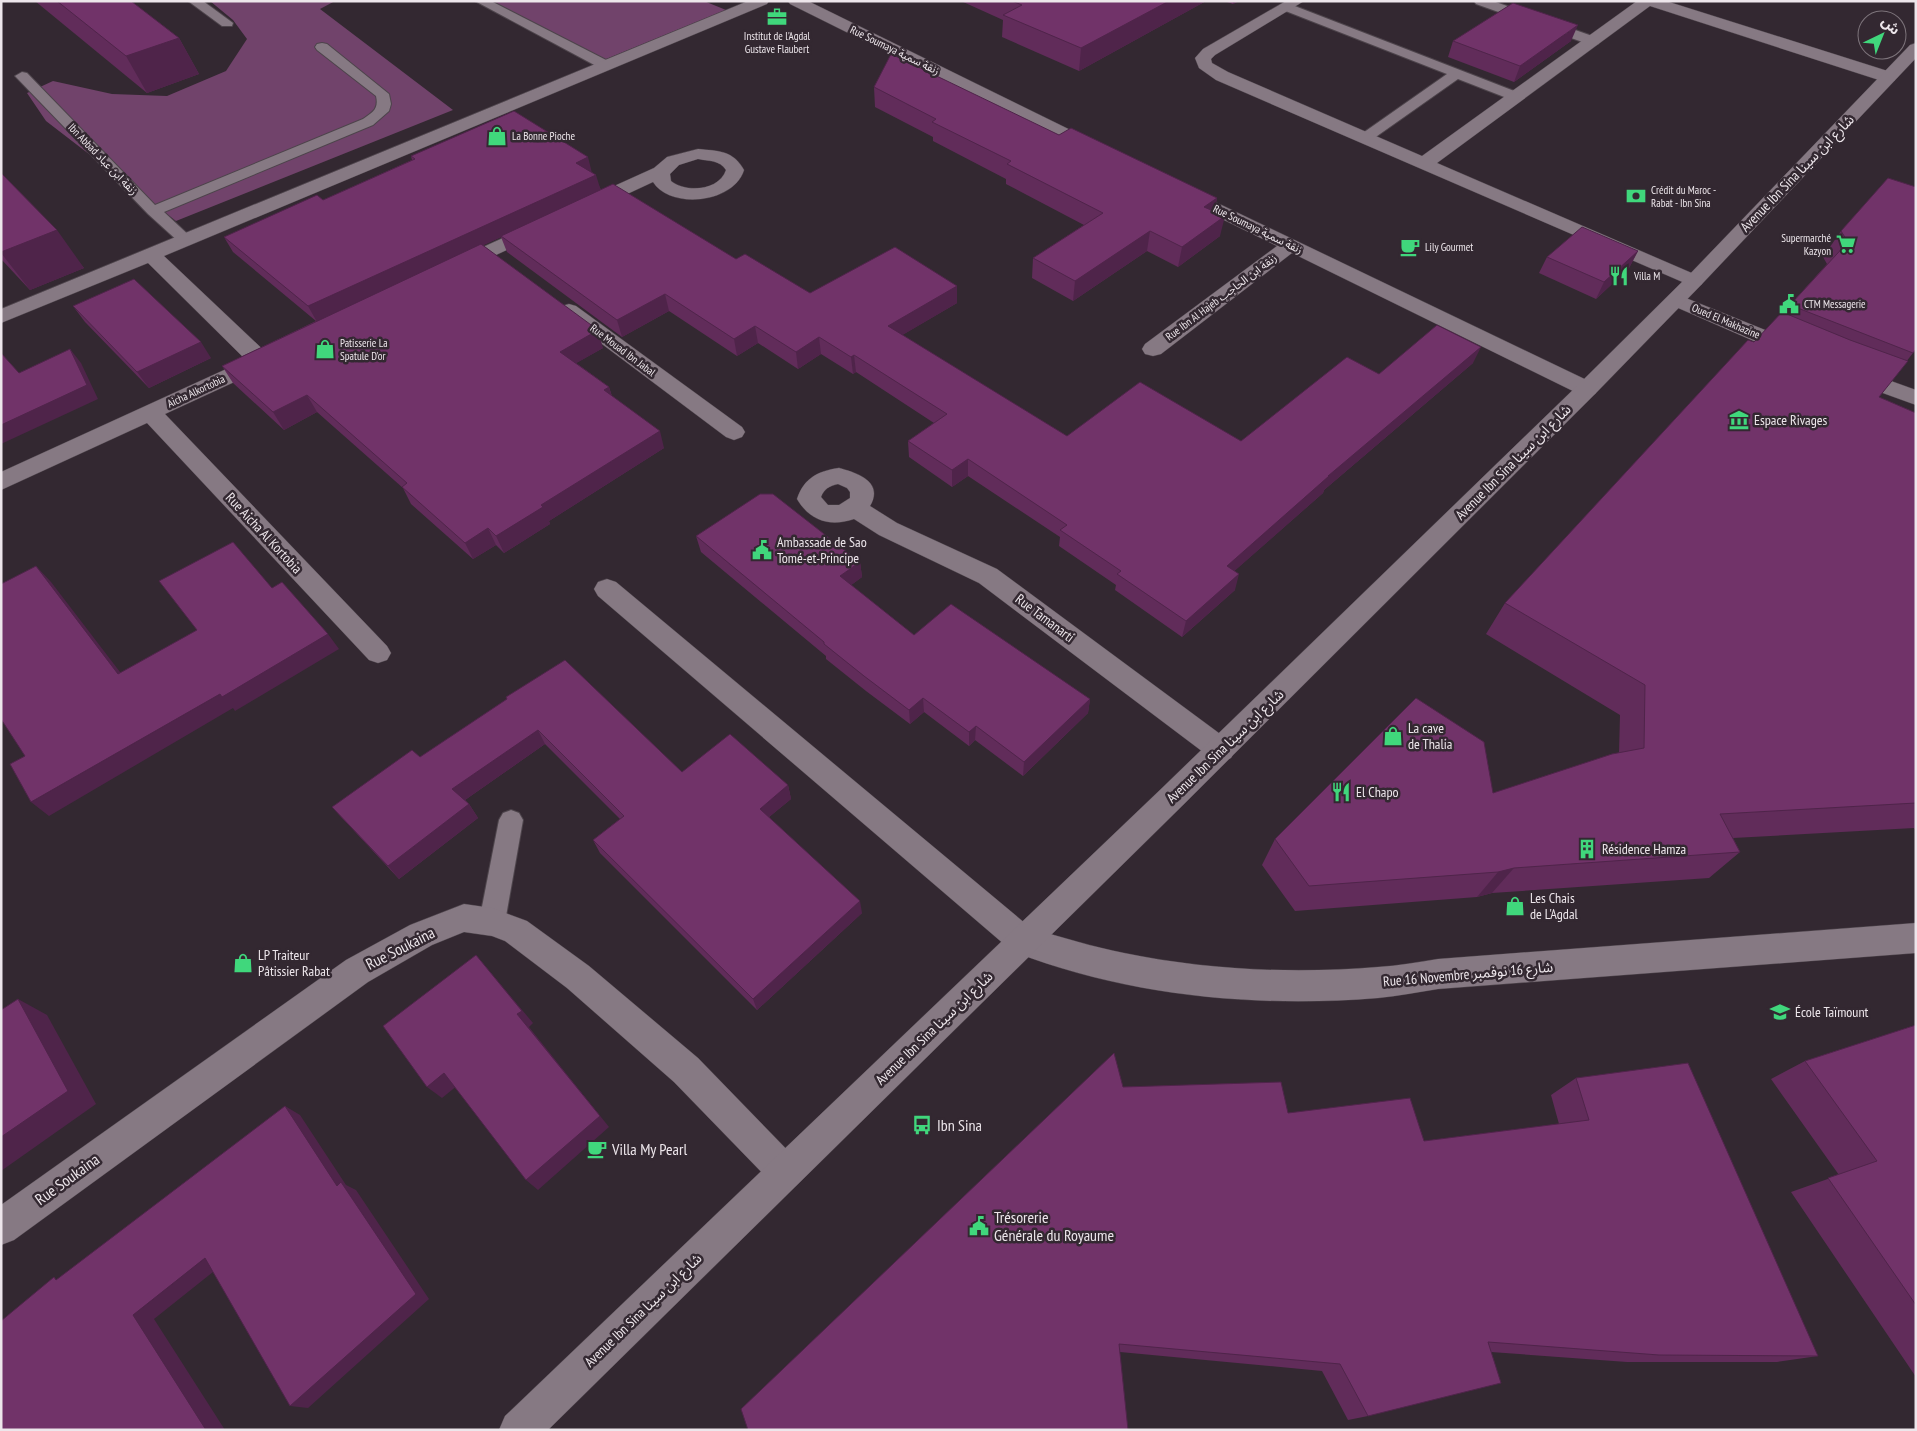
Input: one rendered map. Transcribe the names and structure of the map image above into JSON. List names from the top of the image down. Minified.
{"streets":{"street":["Rue Soumaya زنقة سمية","Avenue Ibn Sina شارع ابن سينا","Rue Ibn Al Hajeb زنقة ابن الحاجب","Oued El Makhazine","Rue Mouad Ibn Jabal","Aicha Alkortobia","Rue Aicha Al Kortobia","Rue Tamanarti","Rue Soukaina","Rue 16 Novembre شارع 16 نوفمبر"],"lane":["Ibn Abbad زنقة ابن عباد"]},"crossings":[["Rue Soumaya زنقة سمية","Avenue Ibn Sina شارع ابن سينا"],["Rue Soumaya زنقة سمية","Rue Ibn Al Hajeb زنقة ابن الحاجب"],["Avenue Ibn Sina شارع ابن سينا","Oued El Makhazine"],["Avenue Ibn Sina شارع ابن سينا","Rue Tamanarti"],["Avenue Ibn Sina شارع ابن سينا","Rue Soukaina"],["Avenue Ibn Sina شارع ابن سينا","Rue 16 Novembre شارع 16 نوفمبر"],["Aicha Alkortobia","Rue Aicha Al Kortobia"]],"places":{"office":["Institut de l'Agdal Gustave Flaubert"],"shop":["La Bonne Pioche","Patisserie La Spatule D'or","La cave de Thalia","Les Chais de L'Agdal","LP Traiteur Pâtissier Rabat"],"bank":["Crédit du Maroc - Rabat - Ibn Sina"],"supermarket":["Supermarché Kazyon"],"cafe":["Lily Gourmet","Villa My Pearl"],"restaurant":["Villa M","El Chapo"],"public building":["CTM Messagerie","Ambassade de Sao Tomé-et-Principe","Trésorerie Générale du Royaume"],"museum":["Espace Rivages"],"building":["Résidence Hamza"],"school or university":["École Taïmount"],"bus stop":["Ibn Sina"]},"north":"top right"}
